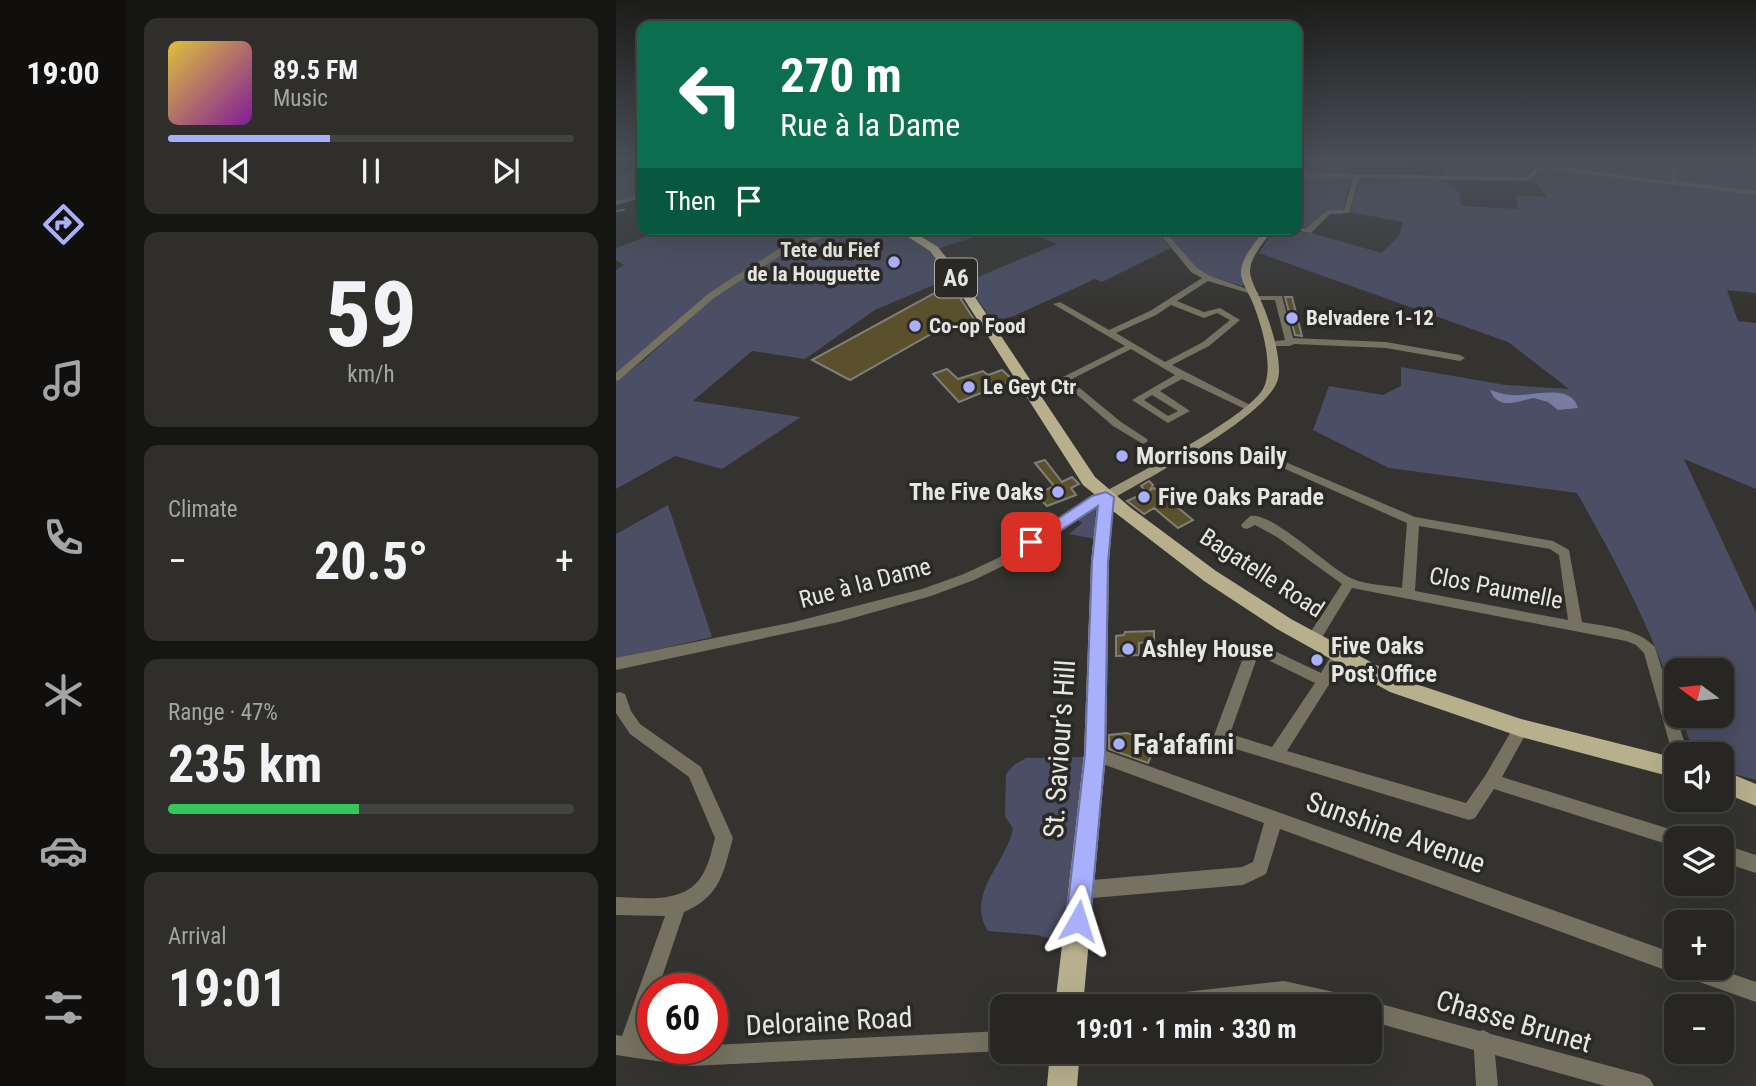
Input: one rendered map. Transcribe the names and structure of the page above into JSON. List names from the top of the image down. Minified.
{"streets":{"main road":["A6","Bagatelle Road","St. Saviour's Hill"],"street":["Rue à la Dame","Clos Paumelle","Sunshine Avenue","Deloraine Road","Chasse Brunet"]},"crossings":[["A6","Bagatelle Road"],["A6","Rue à la Dame"],["A6","St. Saviour's Hill"],["Bagatelle Road","Rue à la Dame"],["Bagatelle Road","St. Saviour's Hill"],["Rue à la Dame","St. Saviour's Hill"],["St. Saviour's Hill","Sunshine Avenue"]],"places":["Tete du Fief de la Houguette","Belvadere 1-12","Co-op Food","Le Geyt Ctr","Morrisons Daily","The Five Oaks","Five Oaks Parade","Ashley House","Five Oaks Post Office","Fa'afafini"],"north":"left","page":{"tabs":"19:00","turn":["270 m","Rue à la Dame"],"song":["89.5 FM","Music"],"then":"Then","tile":[["59","km/h"],"Climate",["Range · 47%","235 km"],["Arrival","19:01"]],"heat":["−","20.5°","+"],"map_buttons":["+","−"],"limit":"60","trip":"19:01 · 1 min · 330 m"}}
